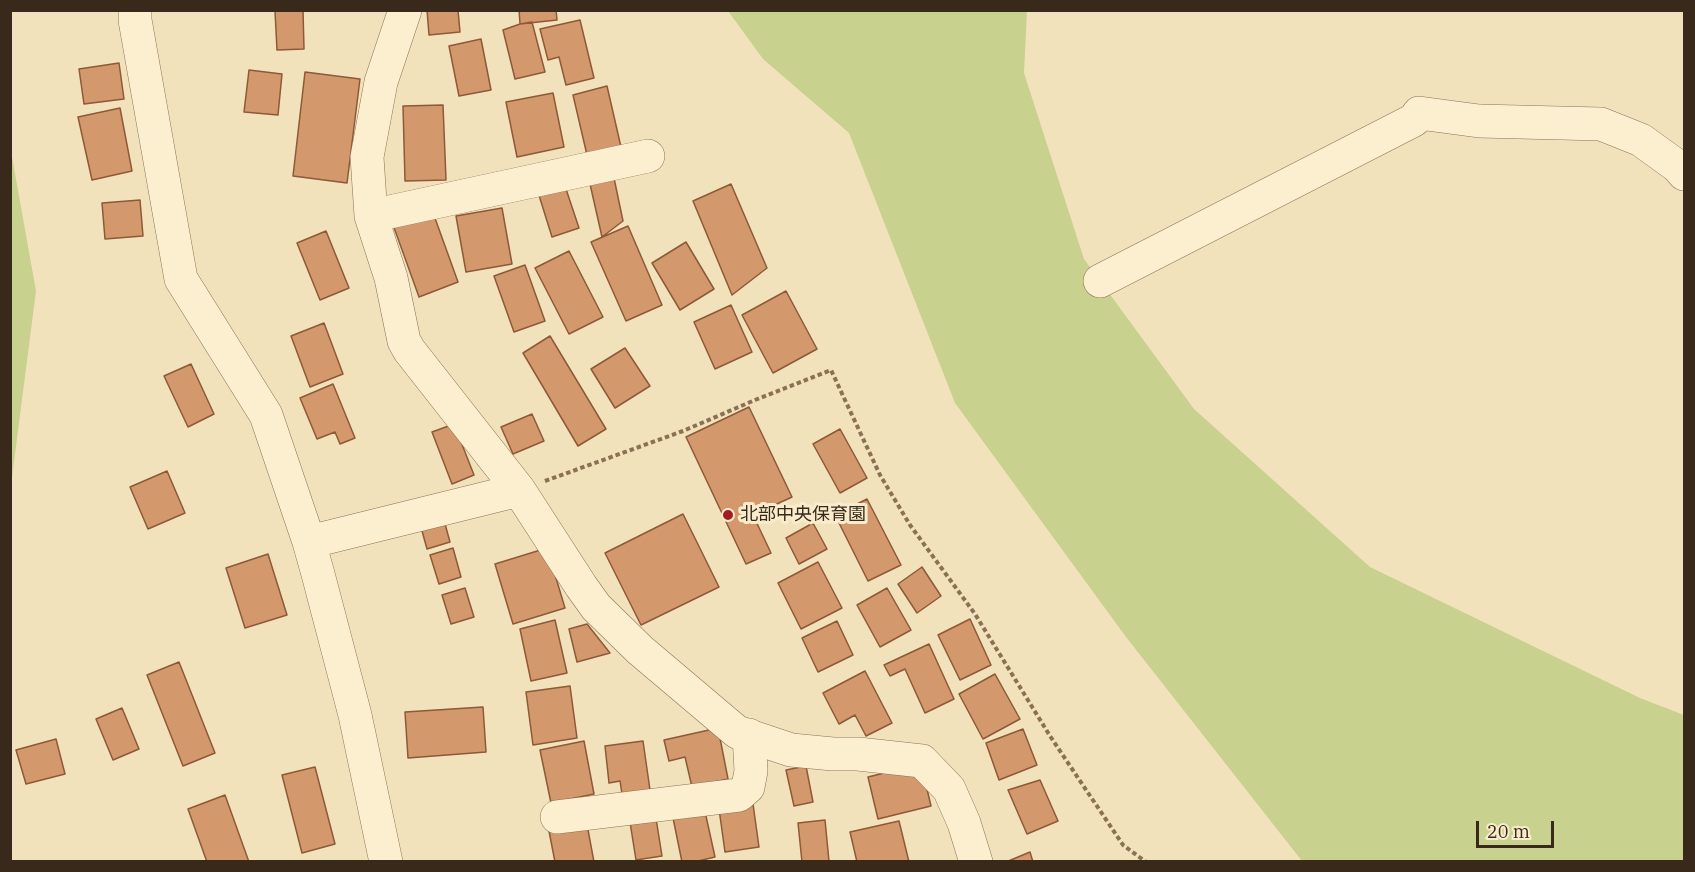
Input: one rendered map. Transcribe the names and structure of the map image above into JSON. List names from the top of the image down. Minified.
{"places":["北部中央保育園"],"scale_bar":"20 m"}
